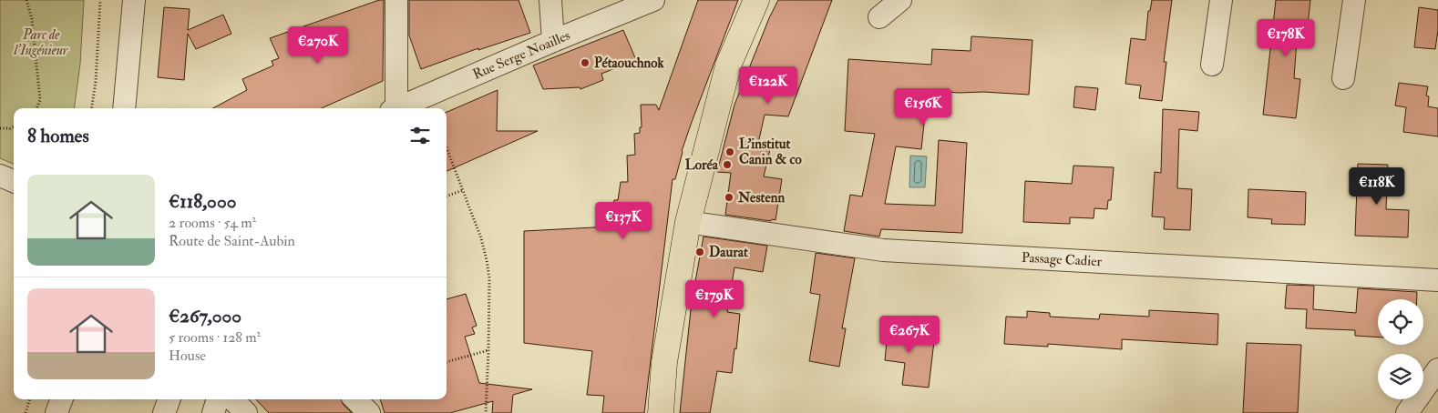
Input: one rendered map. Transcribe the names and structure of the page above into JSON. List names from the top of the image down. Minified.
{"streets":{"street":["Rue Serge Noailles","Passage Cadier"]},"parks":["Parc de l'Ingénieur"],"places":["Pétaouchnok","L'institut Canin & co","Loréa","Nestenn","Daurat"],"page":{"price":["€178K","€270K","€122K","€156K","€118K","€137K","€179K","€267K"],"heading":"8 homes","list":[{"name":"€118,000","note":"2 rooms · 54 m² · Route de Saint-Aubin"},{"name":"€267,000","note":"5 rooms · 128 m² · House"}]}}
